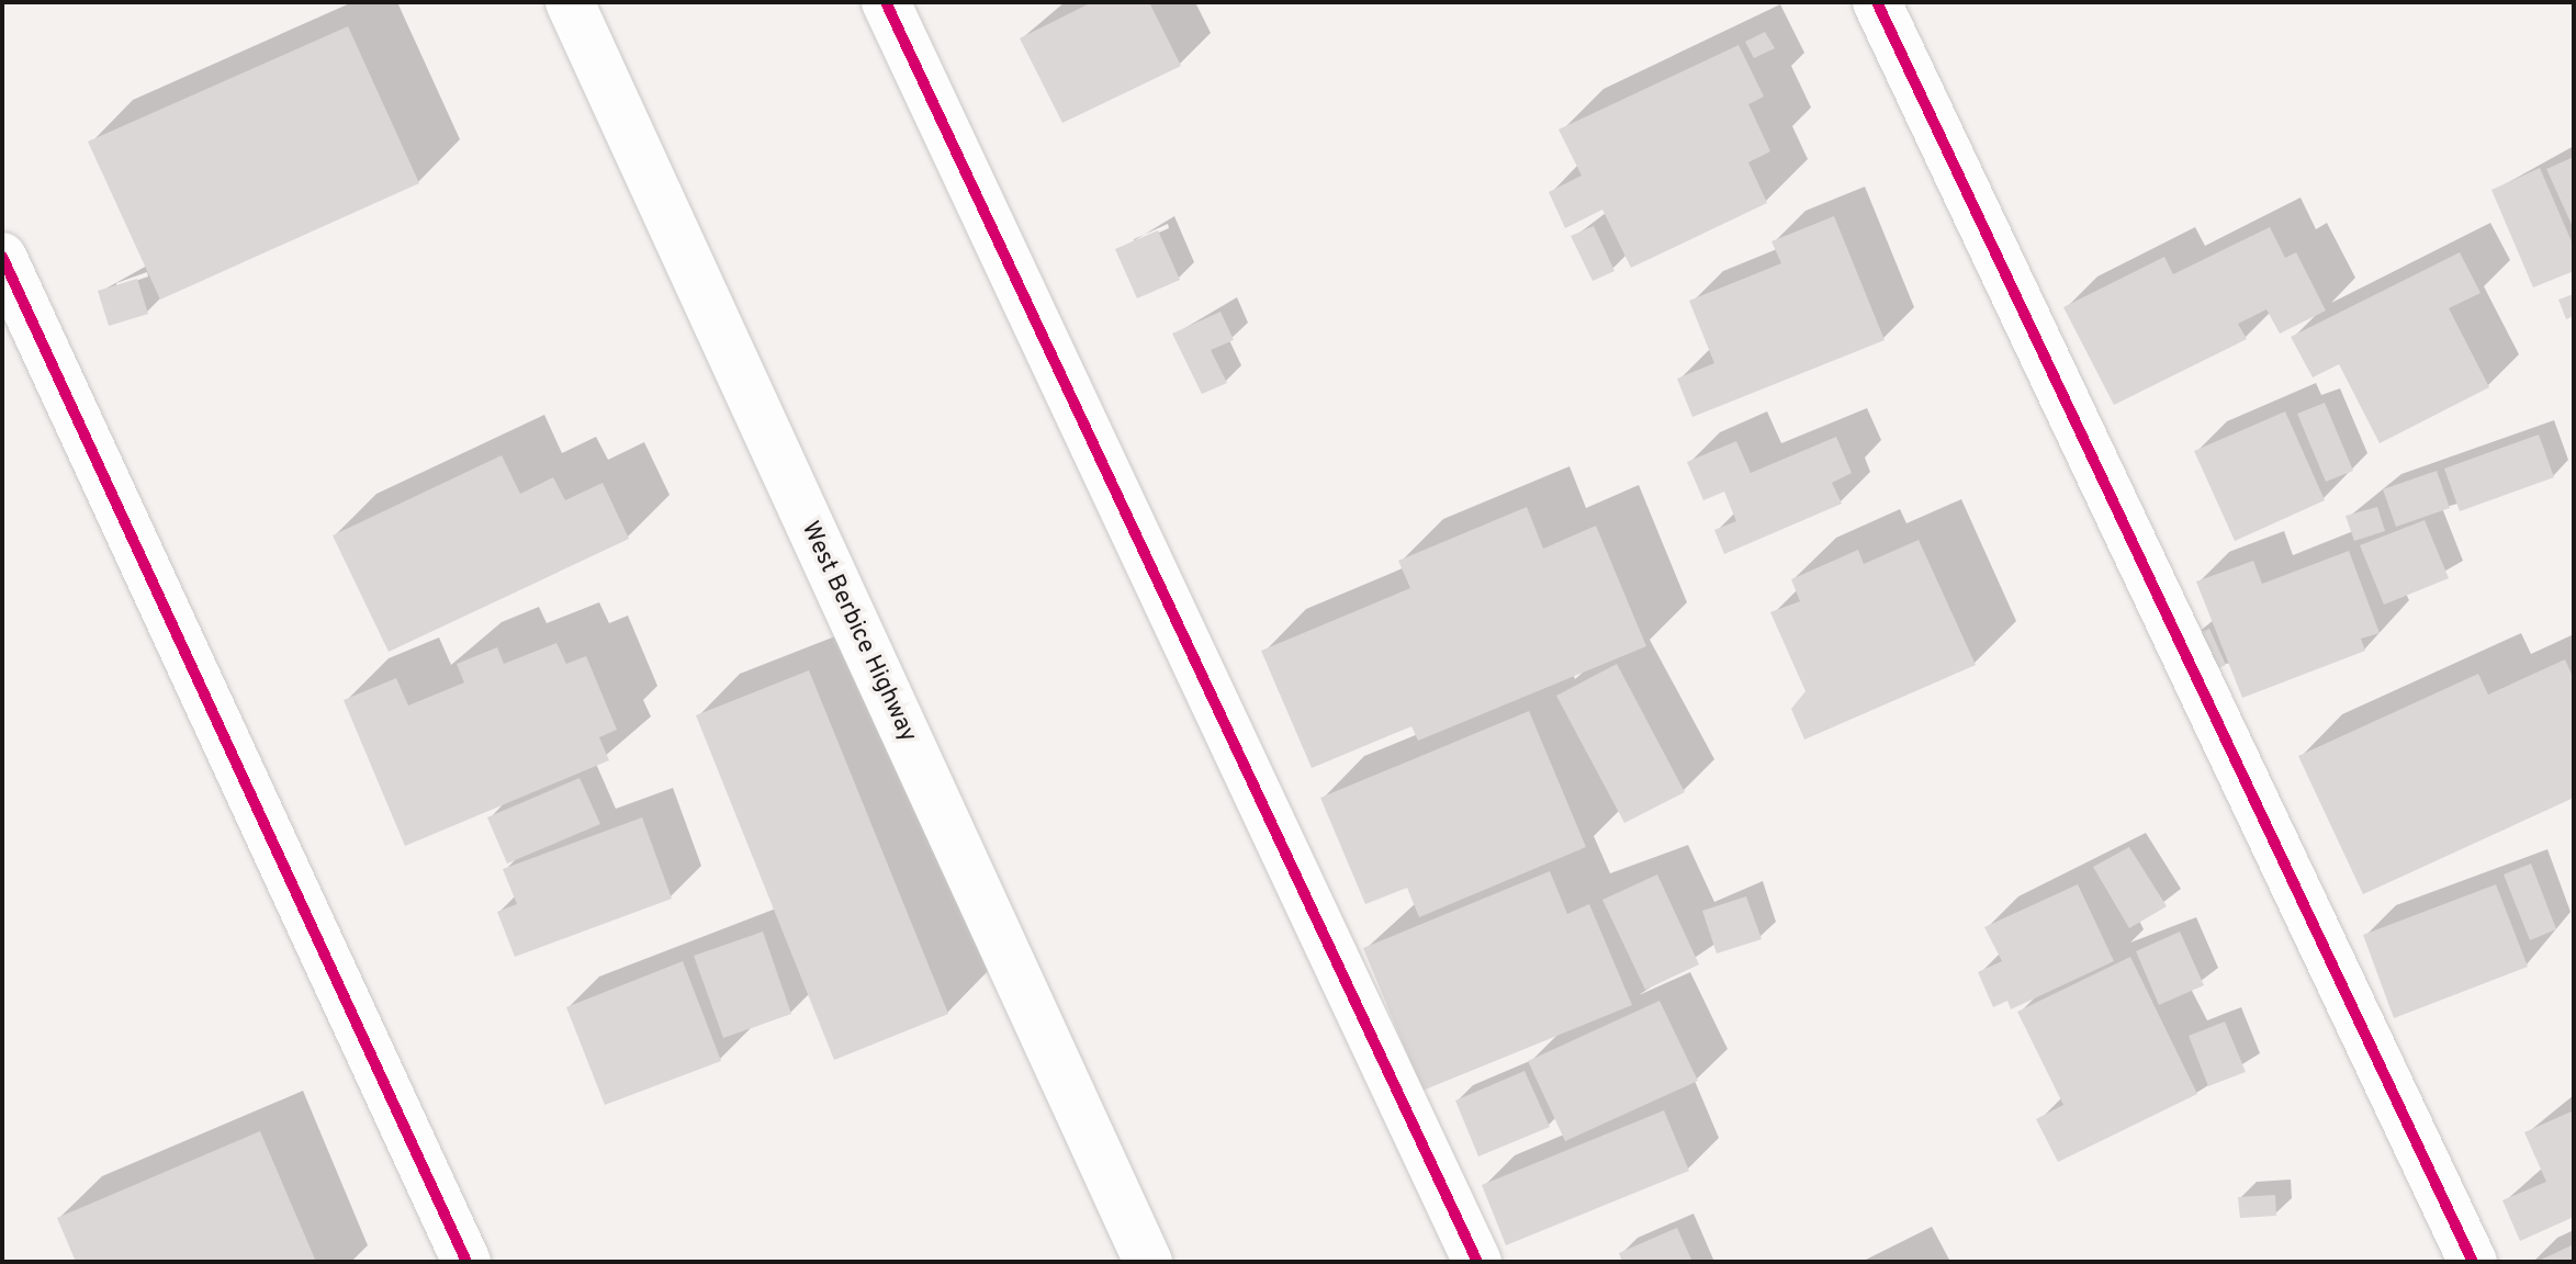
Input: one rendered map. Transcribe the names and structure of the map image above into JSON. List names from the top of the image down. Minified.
{"streets":{"street":["West Berbice Highway"]}}
